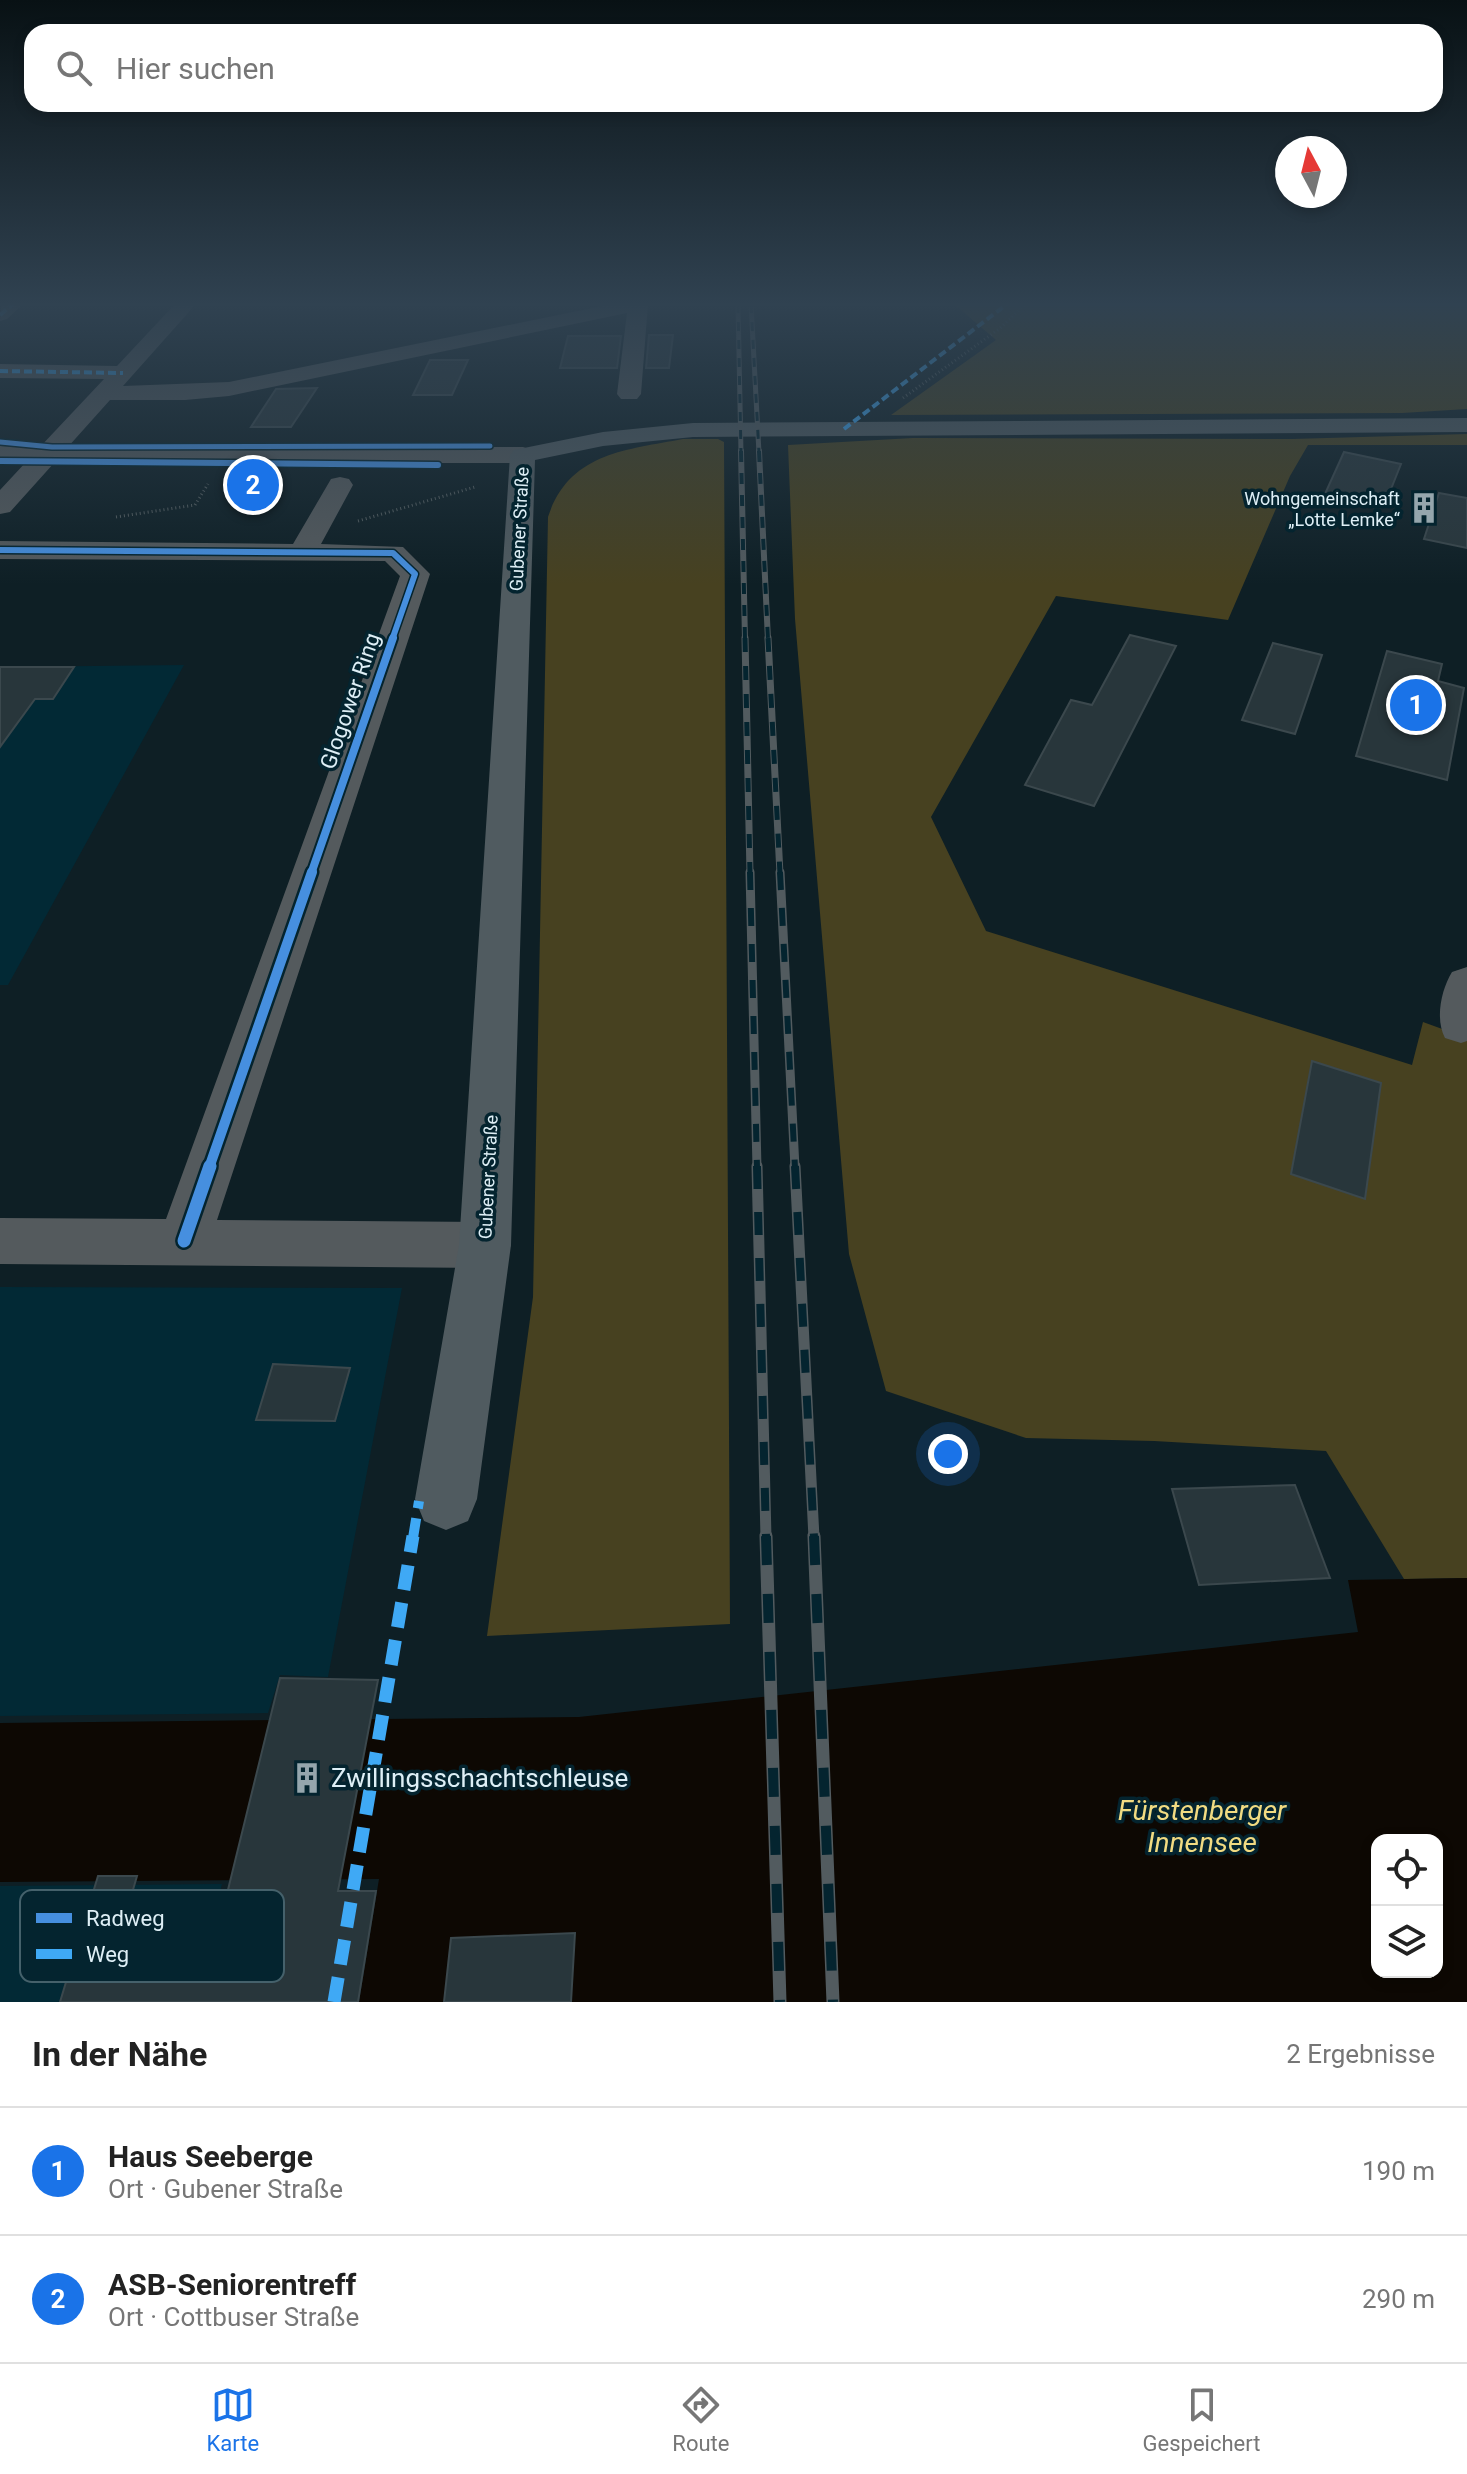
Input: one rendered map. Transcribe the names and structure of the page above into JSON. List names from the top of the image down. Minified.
{"streets":{"main road":["Gubener Straße"],"street":["Glogower Ring"]},"water":["Fürstenberger Innensee"],"places":{"building":["Wohngemeinschaft „Lotte Lemke“","Zwillingsschachtschleuse"]},"legend":["Radweg","Weg"],"north":"top","page":{"search":"Hier suchen","pins":["2","1"],"heading":["In der Nähe","2 Ergebnisse"],"list":[{"mark":"1","name":"Haus Seeberge","note":"Ort · Gubener Straße","value":"190 m"},{"mark":"2","name":"ASB-Seniorentreff","note":"Ort · Cottbuser Straße","value":"290 m"}],"nav":["Karte","Route","Gespeichert"]}}
